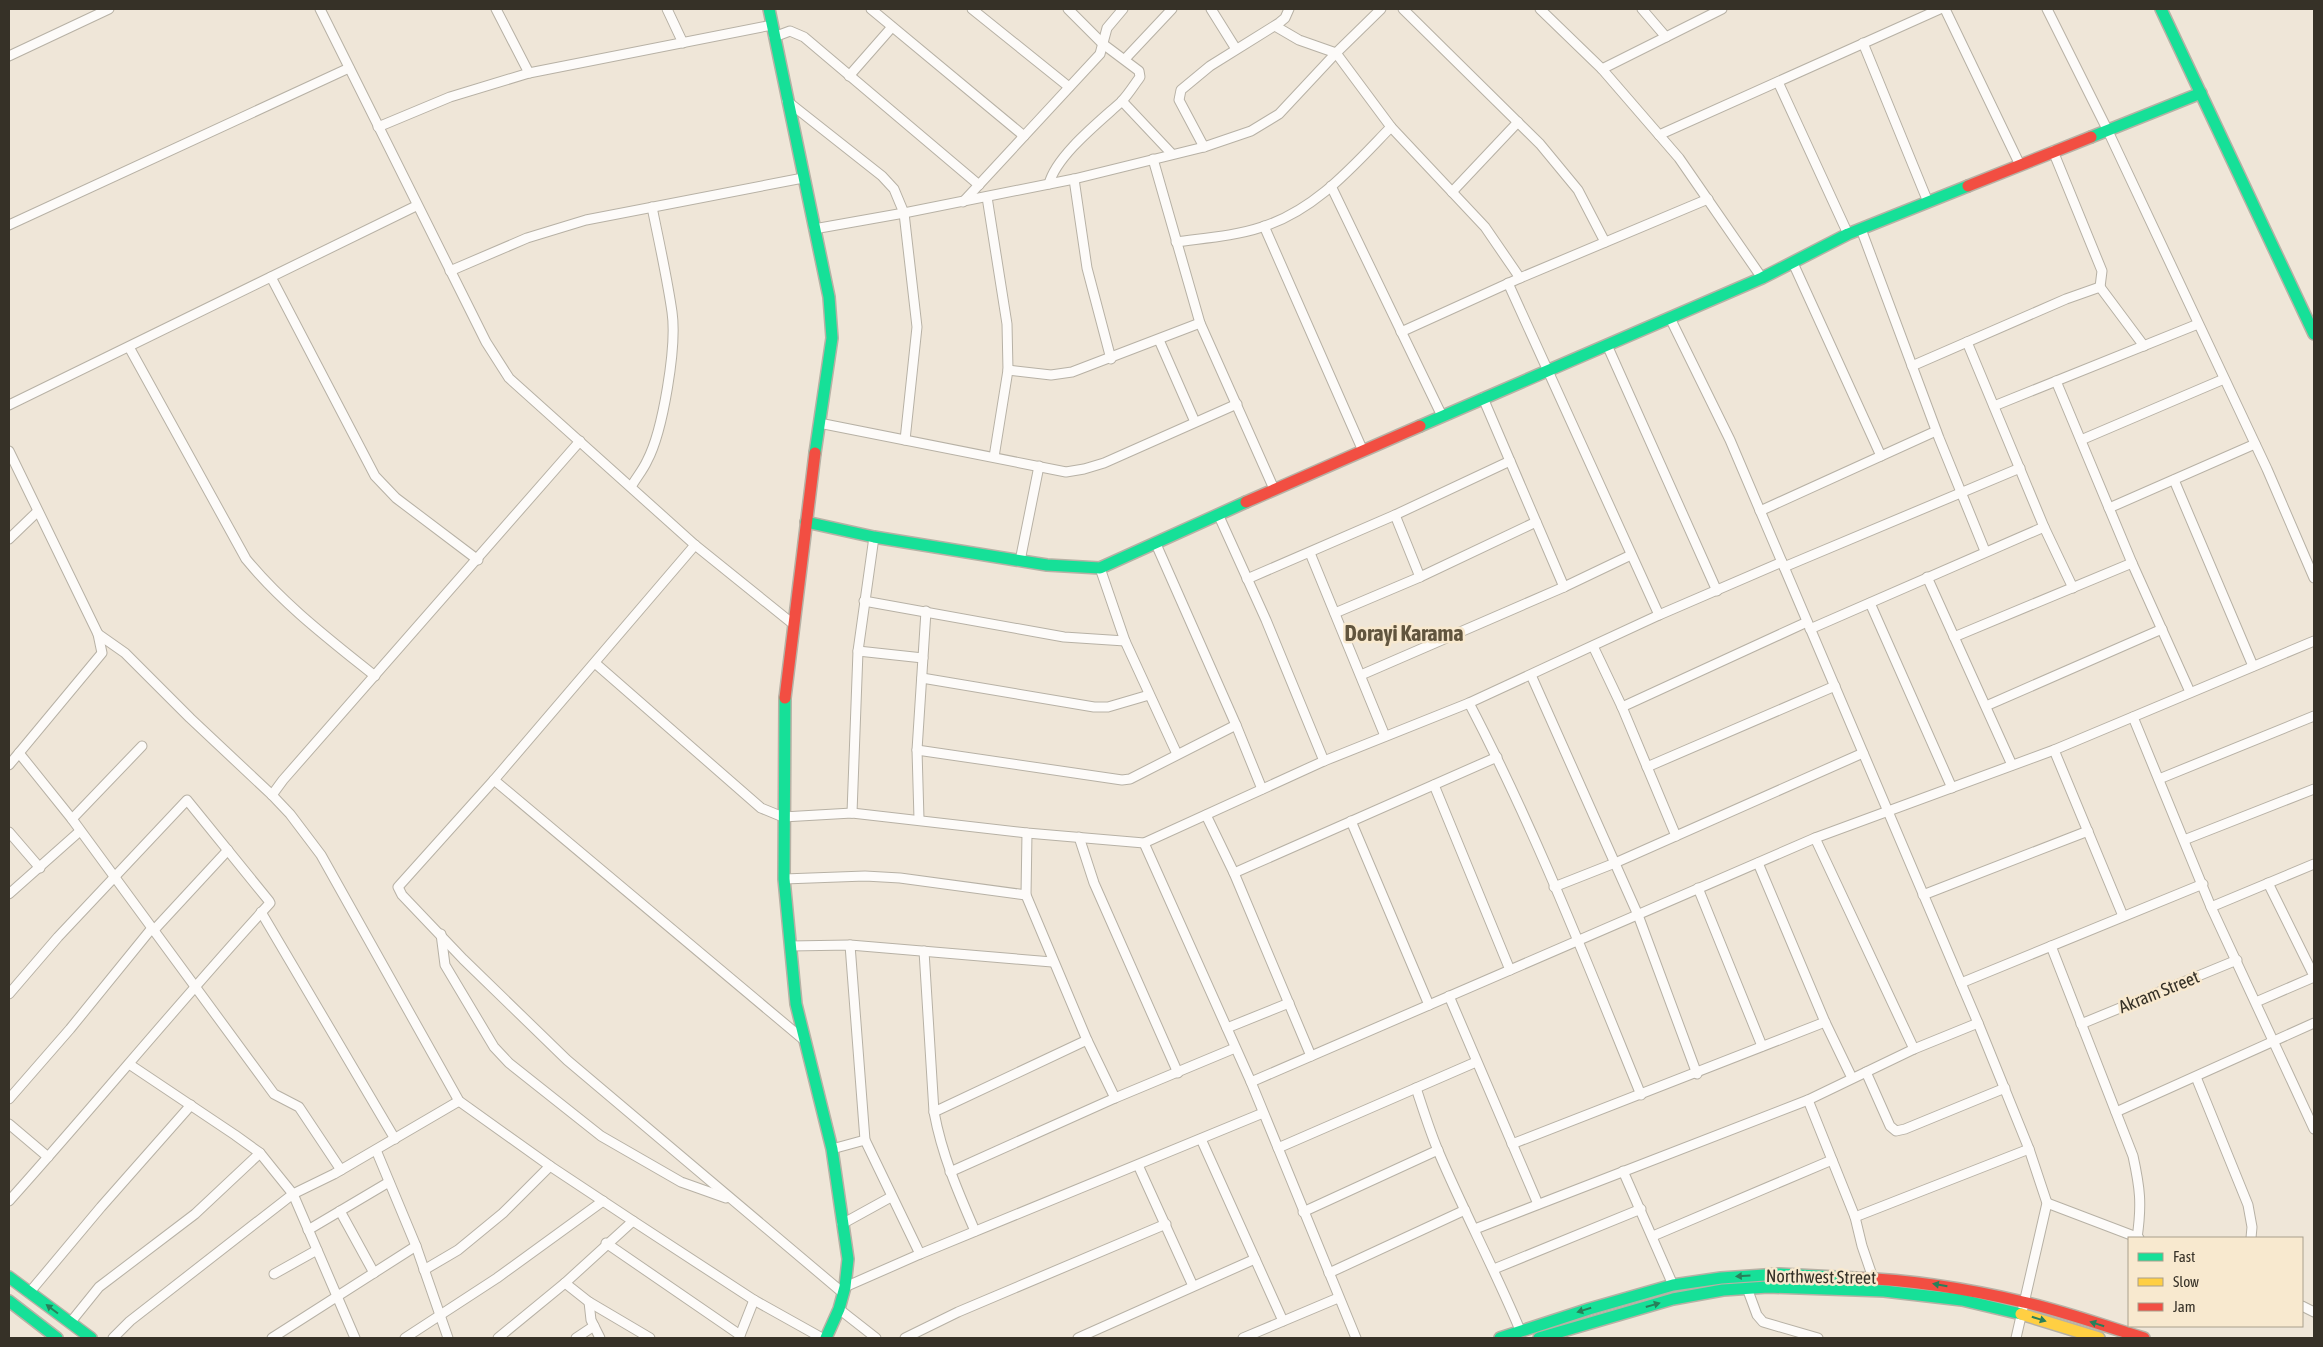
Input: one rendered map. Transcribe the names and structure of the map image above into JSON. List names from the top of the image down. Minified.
{"streets":{"street":["Akram Street","Northwest Street"]},"districts":["Dorayi Karama"],"legend":["Fast","Slow","Jam"]}
